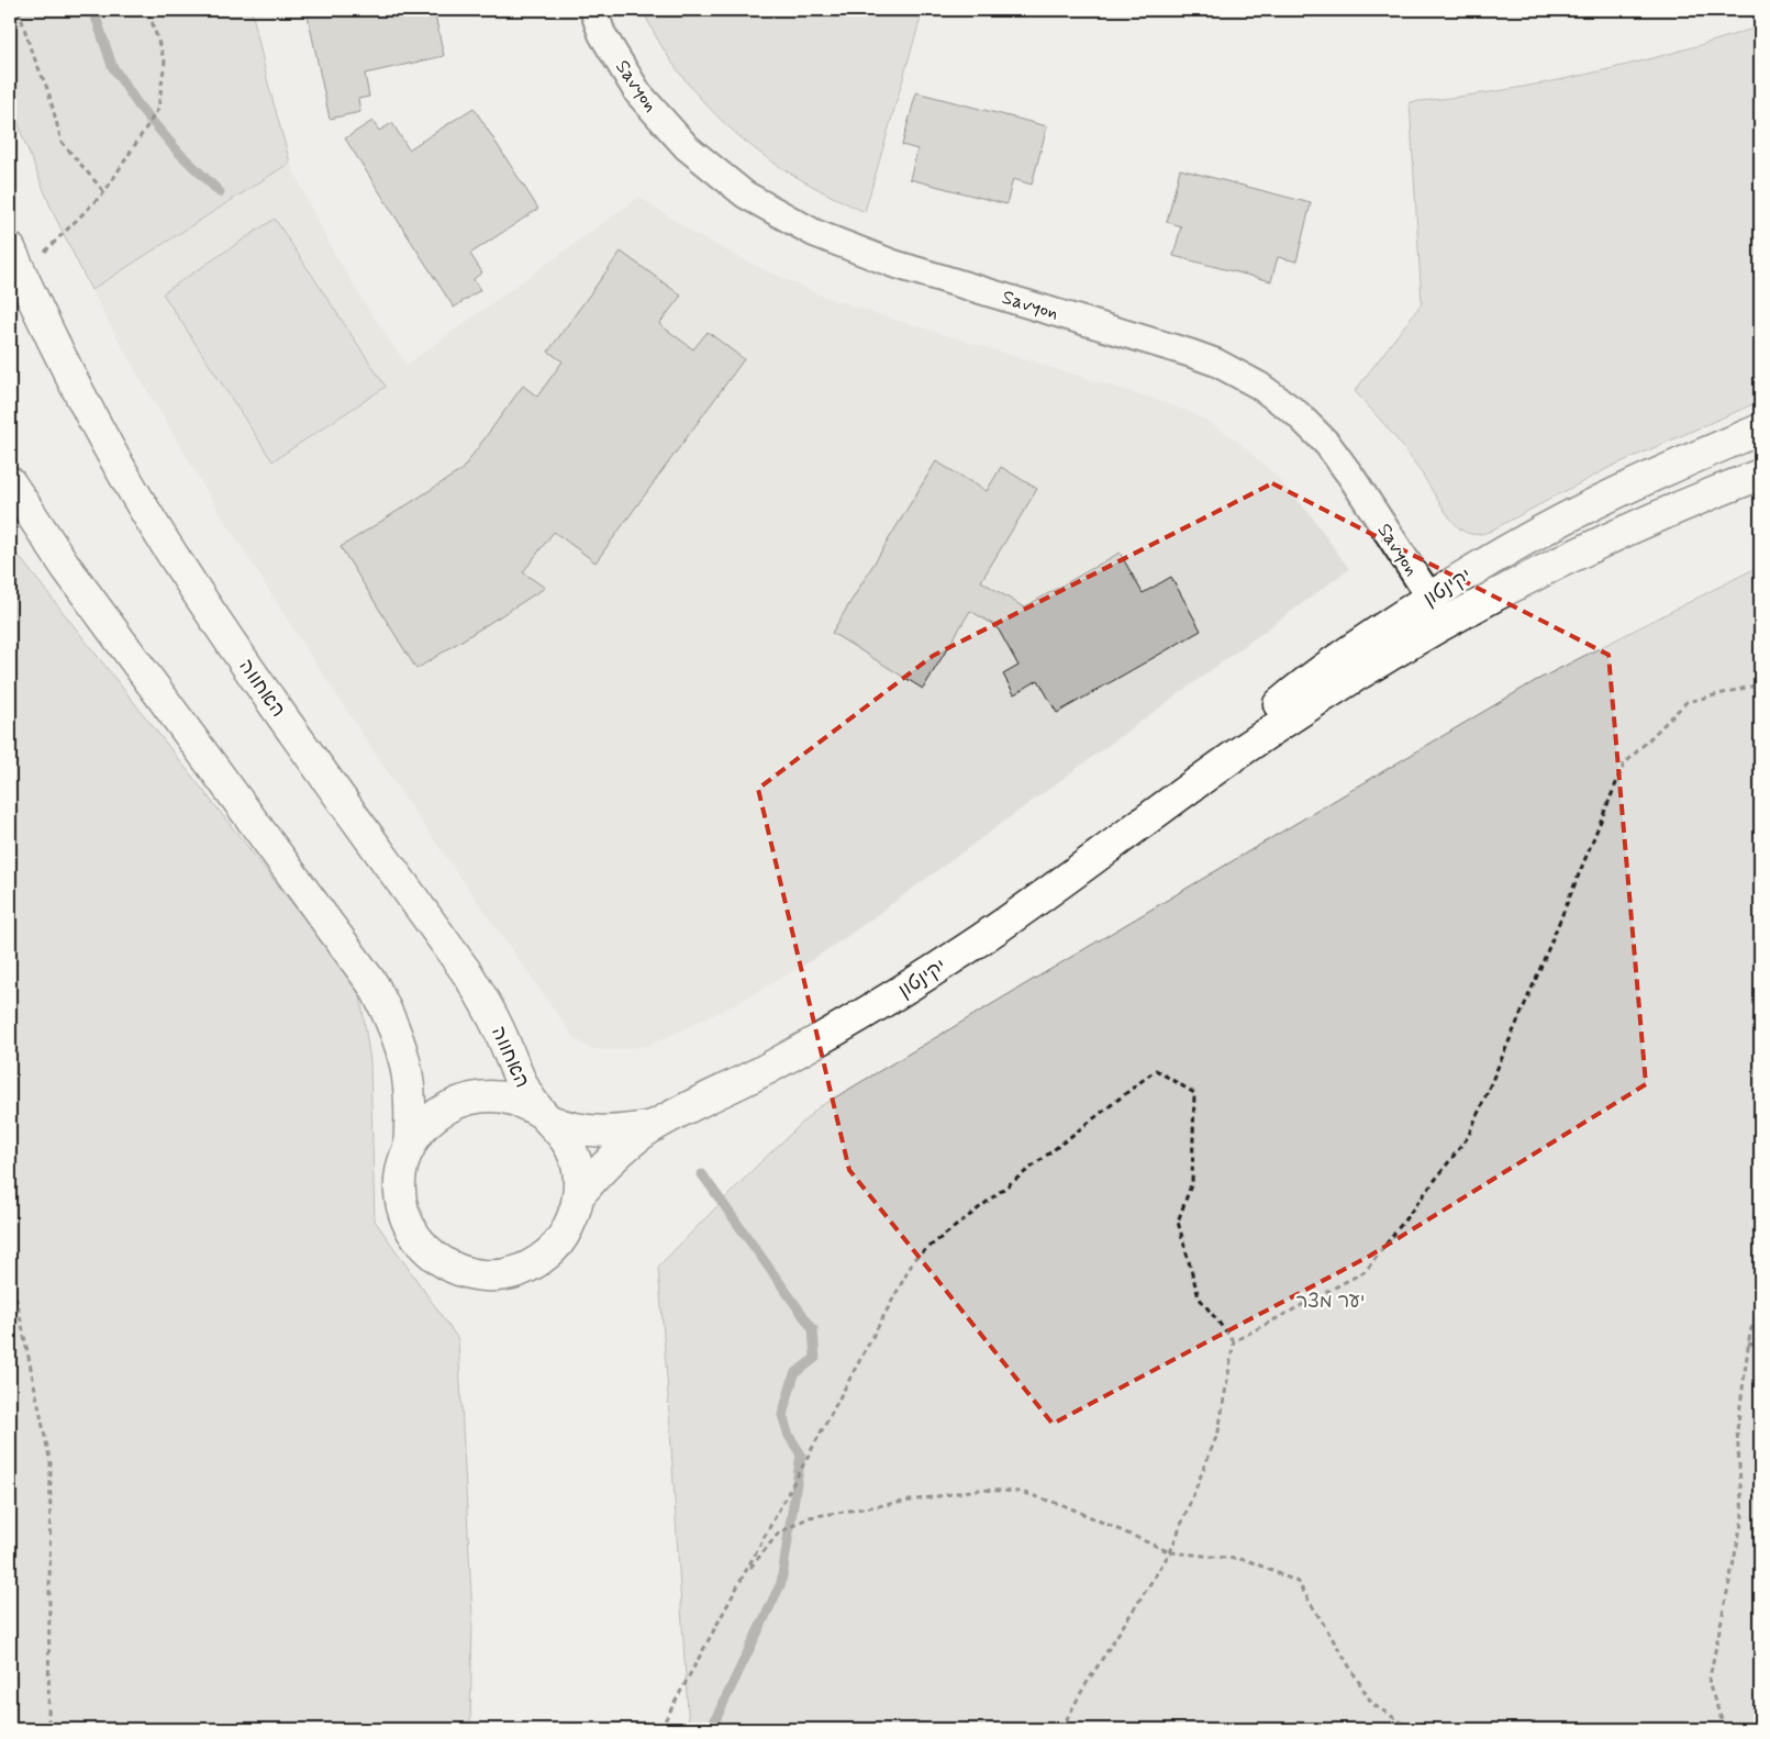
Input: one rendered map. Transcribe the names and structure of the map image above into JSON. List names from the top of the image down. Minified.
{"streets":{"main road":["יקינטון","האחווה"],"street":["Savyon"]},"crossings":[["Savyon","יקינטון"],["יקינטון","האחווה"]],"parks":["יער מצר"]}
